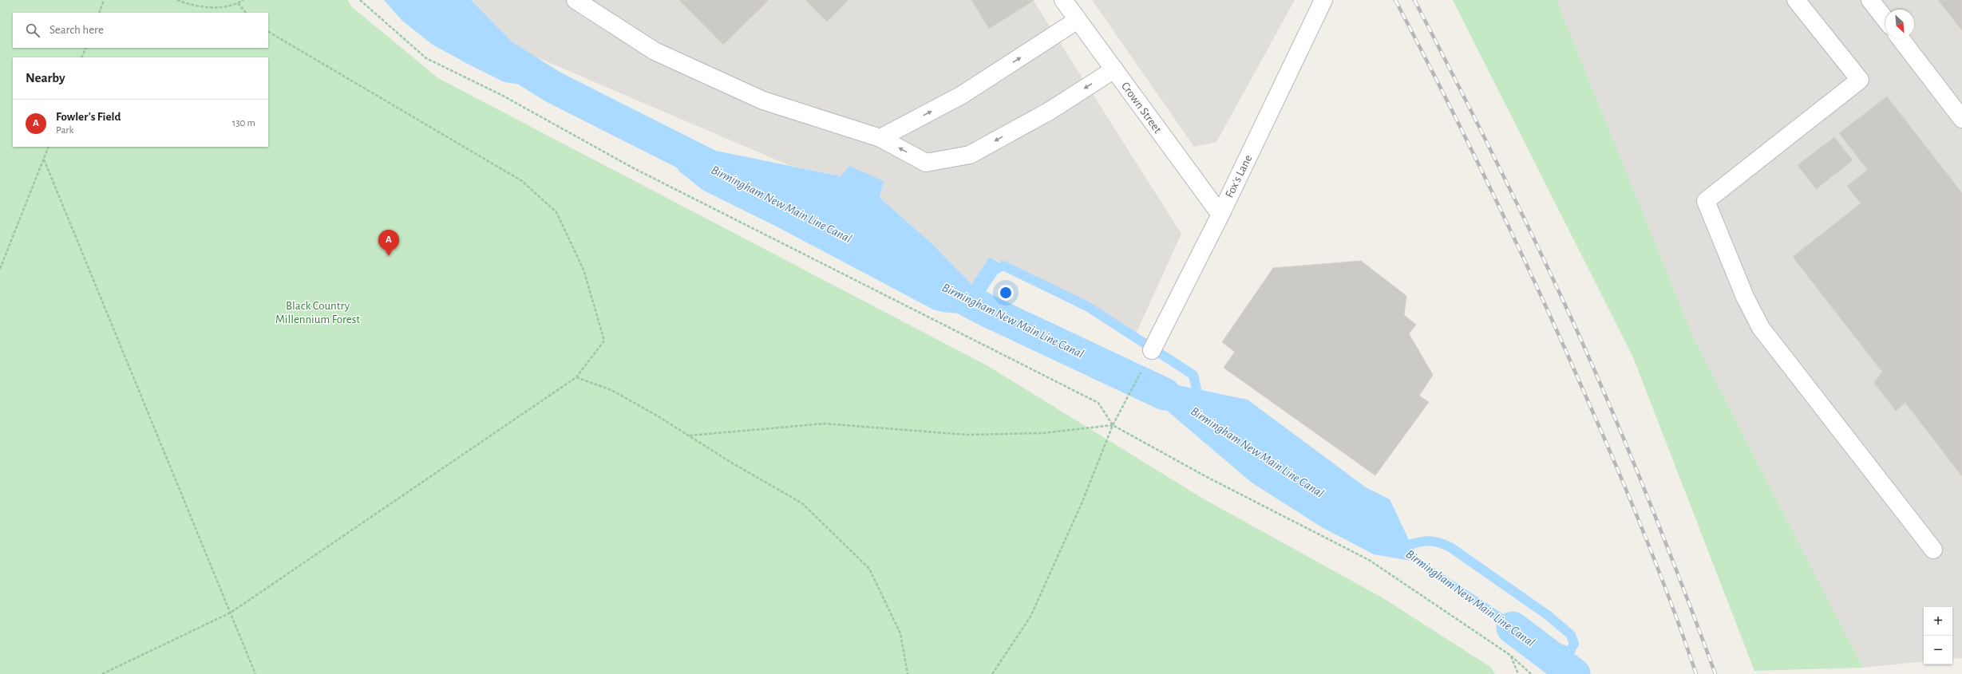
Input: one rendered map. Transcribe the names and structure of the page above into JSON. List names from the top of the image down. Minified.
{"streets":{"street":["Crown Street","Fox's Lane"]},"crossings":[["Crown Street","Fox's Lane"]],"water":["Birmingham New Main Line Canal"],"parks":["Black Country Millennium Forest"],"north":"bottom right","page":{"search":"Search here","heading":"Nearby","list":[{"mark":"A","name":"Fowler's Field","note":"Park","value":"130 m"}],"pins":"A","map_buttons":["+","−"]}}
